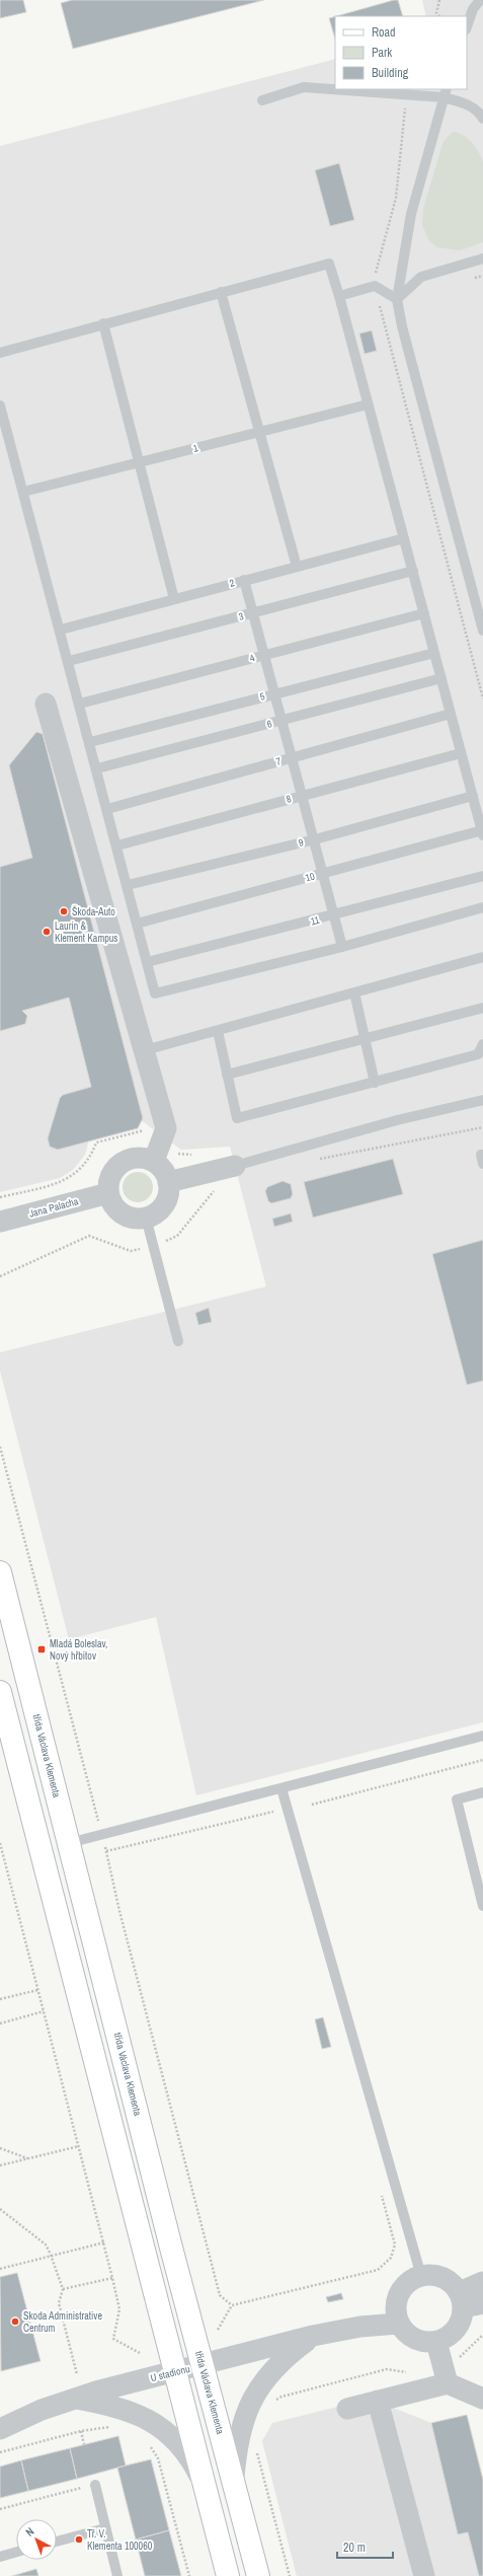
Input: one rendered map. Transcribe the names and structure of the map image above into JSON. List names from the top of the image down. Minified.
{"streets":{"street":["Jana Palacha","třída Václava Klementa","U stadionu"],"lane":["1","2","3","4","5","6","7","8","9","10","11"]},"crossings":[["třída Václava Klementa","U stadionu"]],"places":{"other":["Škoda-Auto","Laurin & Klement Kampus","Skoda Administrative Centrum","Tř. V. Klementa 100060"],"transit":["Mladá Boleslav, Nový hřbitov"]},"legend":["Road","Park","Building"],"scale_bar":"20 m","north":"top left"}
